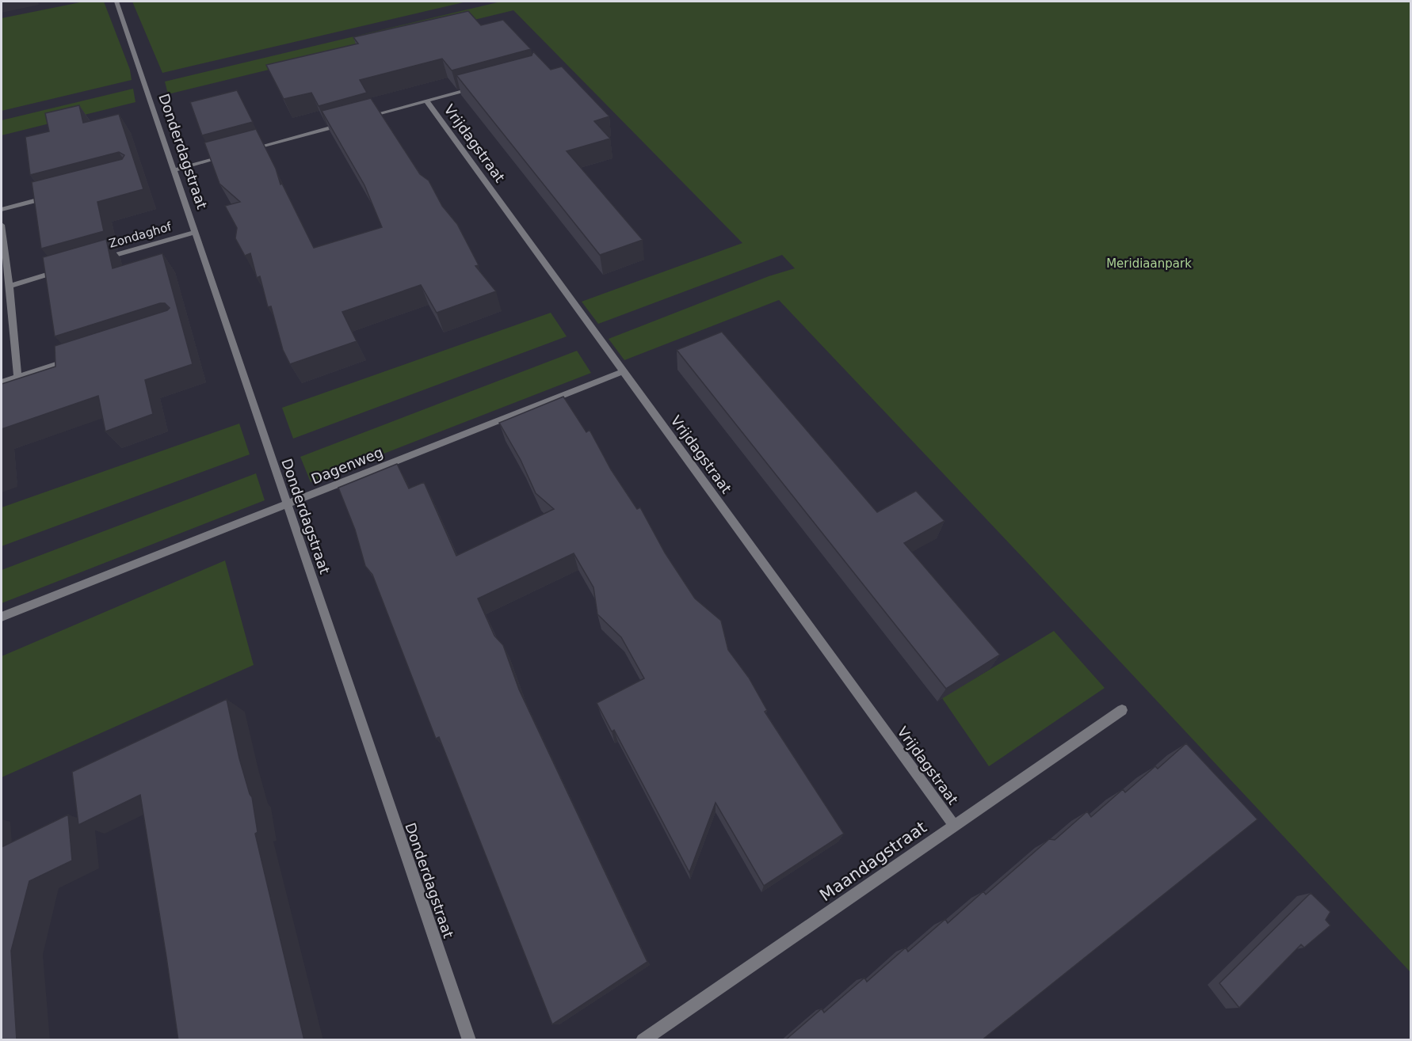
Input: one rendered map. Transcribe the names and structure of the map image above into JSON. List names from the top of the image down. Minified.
{"streets":{"street":["Vrijdagstraat","Donderdagstraat","Zondaghof","Dagenweg","Maandagstraat"]},"crossings":[["Vrijdagstraat","Dagenweg"],["Vrijdagstraat","Maandagstraat"],["Donderdagstraat","Zondaghof"],["Donderdagstraat","Dagenweg"]],"parks":["Meridiaanpark"]}
